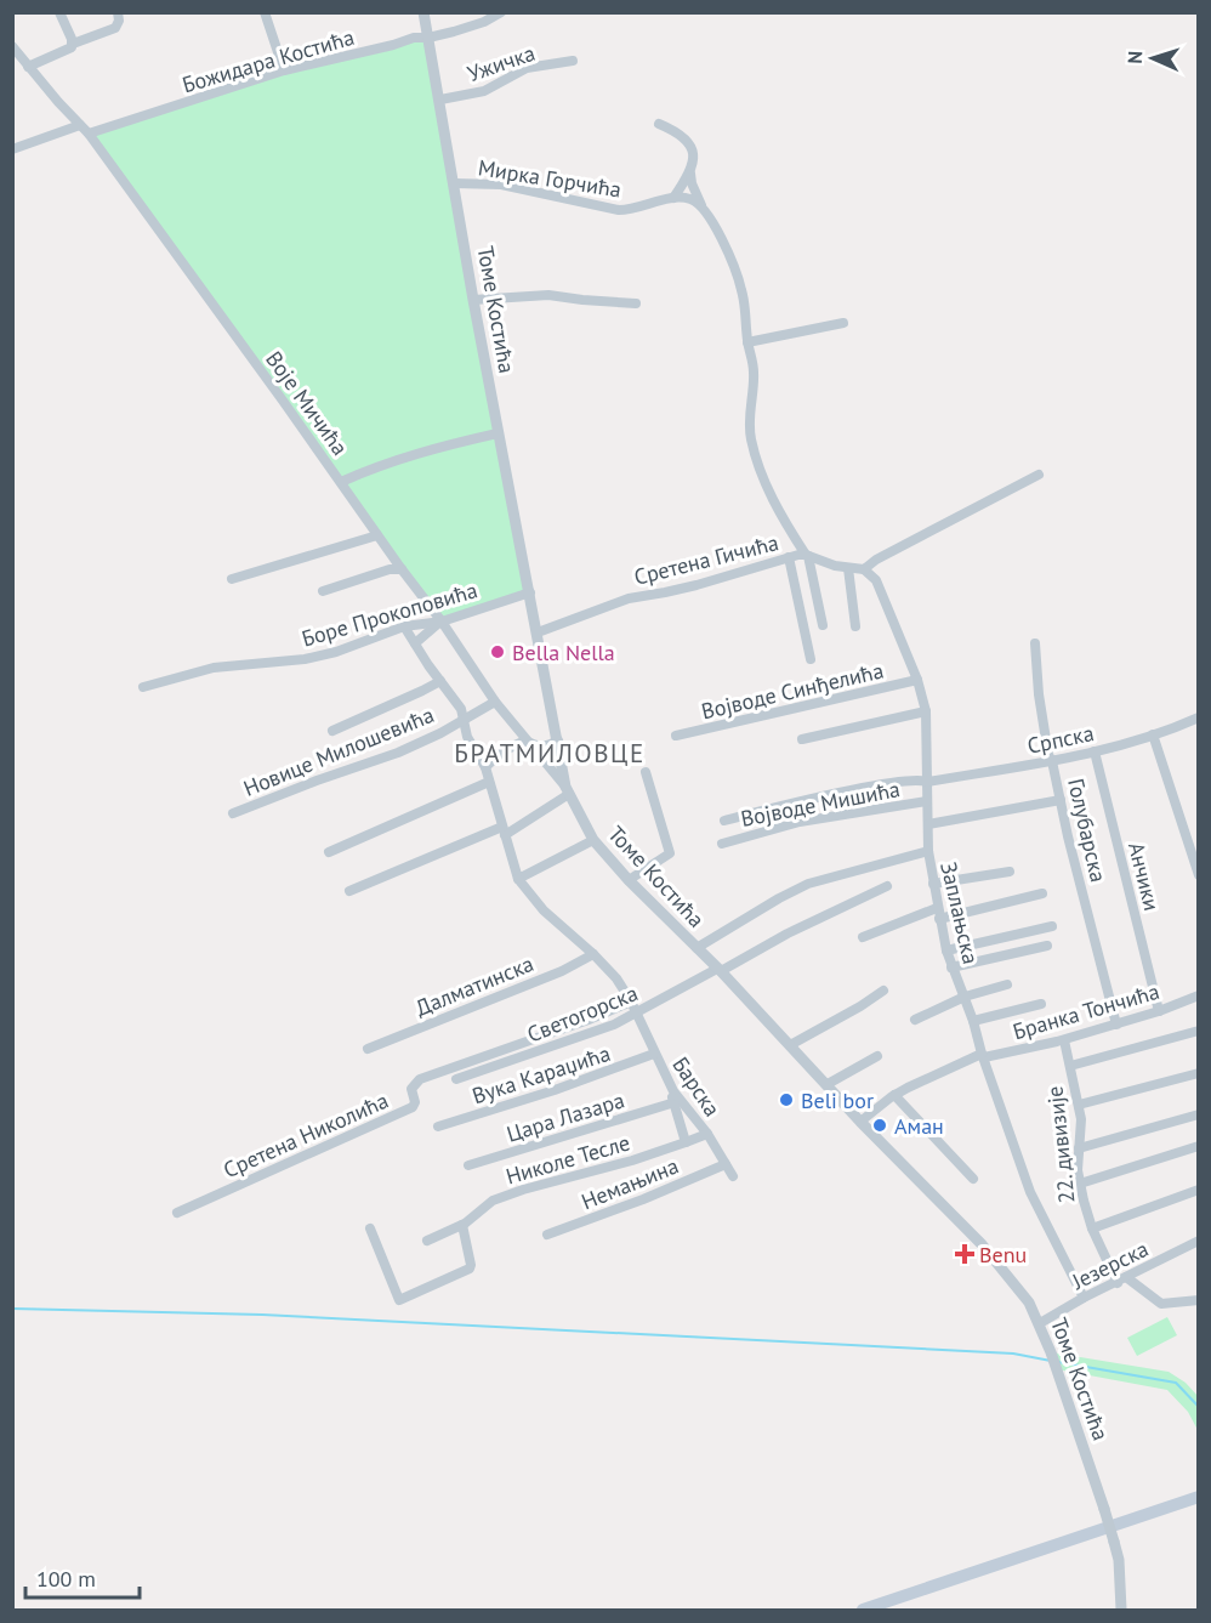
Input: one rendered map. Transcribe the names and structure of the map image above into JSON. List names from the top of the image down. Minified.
{"streets":{"street":["Божидара Костића","Ужичка","Мирка Горчића","Томе Костића","Воје Мичића","Сретена Гичића","Боре Прокоповића","Војводе Синђелића","Српска","Новице Милошевића","Војводе Мишића","Голубарска","Анчики","Заплањска","Далматинска","Бранка Тончића","Светогорска","Вука Караџића","Барска","Цара Лазара","Сретена Николића","22. дивизије","Николе Тесле","Немањина","Језерска"]},"crossings":[["Божидара Костића","Томе Костића"],["Божидара Костића","Воје Мичића"],["Ужичка","Томе Костића"],["Мирка Горчића","Томе Костића"],["Томе Костића","Воје Мичића"],["Томе Костића","Сретена Гичића"],["Томе Костића","Боре Прокоповића"],["Томе Костића","Бранка Тончића"],["Томе Костића","Светогорска"],["Томе Костића","Језерска"],["Воје Мичића","Боре Прокоповића"],["Воје Мичића","Новице Милошевића"],["Сретена Гичића","Заплањска"],["Војводе Синђелића","Заплањска"],["Српска","Голубарска"],["Српска","Анчики"],["Српска","Заплањска"],["Војводе Мишића","Заплањска"],["Голубарска","Бранка Тончића"],["Анчики","Бранка Тончића"],["Заплањска","Бранка Тончића"],["Заплањска","Језерска"],["Бранка Тончића","22. дивизије"],["Светогорска","Барска"],["Вука Караџића","Барска"],["Барска","Николе Тесле"],["Барска","Немањина"],["22. дивизије","Језерска"]],"districts":["БРАТМИЛОВЦЕ"],"places":{"other":["Bella Nella","Beli bor","Аман"],"health":["Benu"]},"scale_bar":"100 m","north":"left"}
